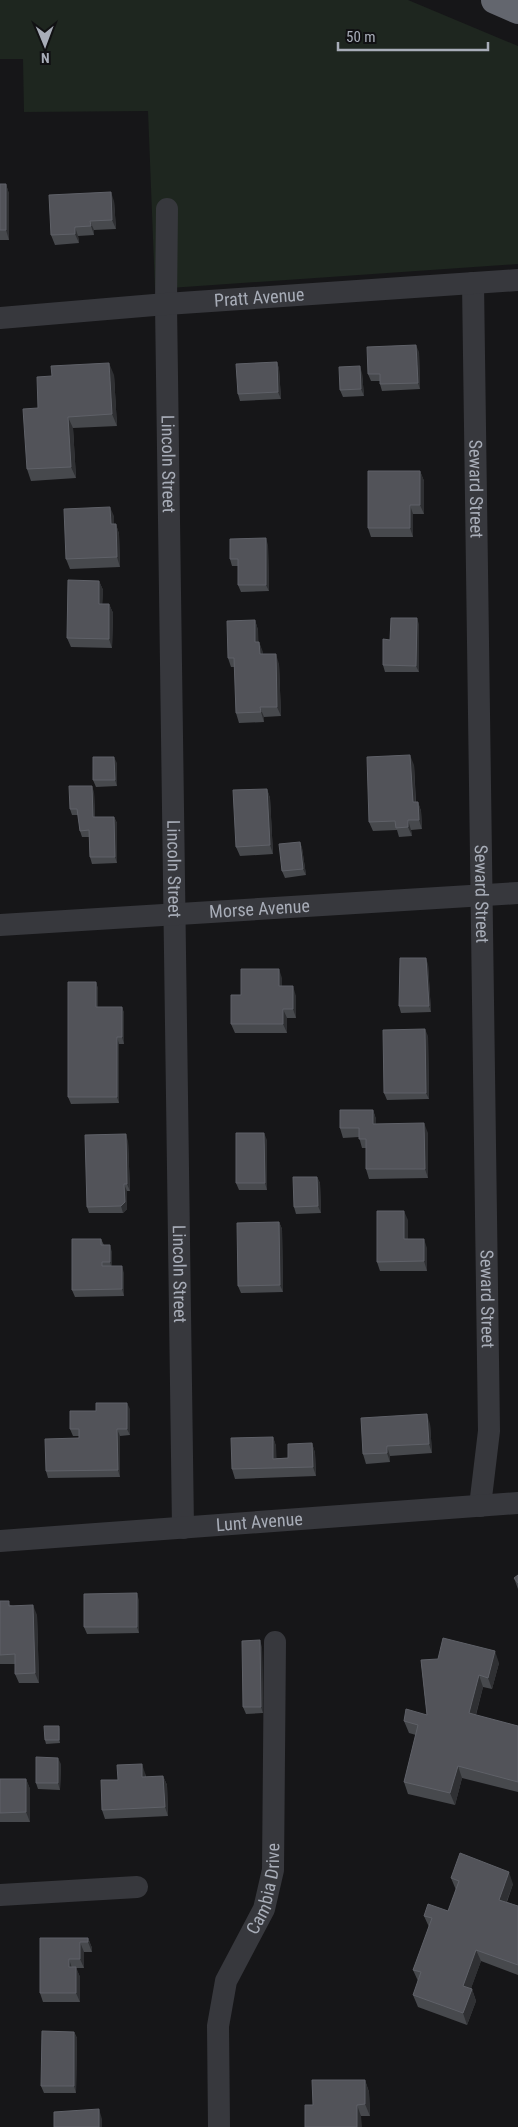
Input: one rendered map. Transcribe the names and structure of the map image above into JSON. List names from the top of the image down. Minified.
{"streets":{"street":["Pratt Avenue","Lincoln Street","Seward Street","Morse Avenue","Lunt Avenue","Cambia Drive"]},"crossings":[["Pratt Avenue","Lincoln Street"],["Pratt Avenue","Seward Street"],["Lincoln Street","Morse Avenue"],["Lincoln Street","Lunt Avenue"],["Seward Street","Morse Avenue"],["Seward Street","Lunt Avenue"]],"scale_bar":"50 m","north":"bottom"}
